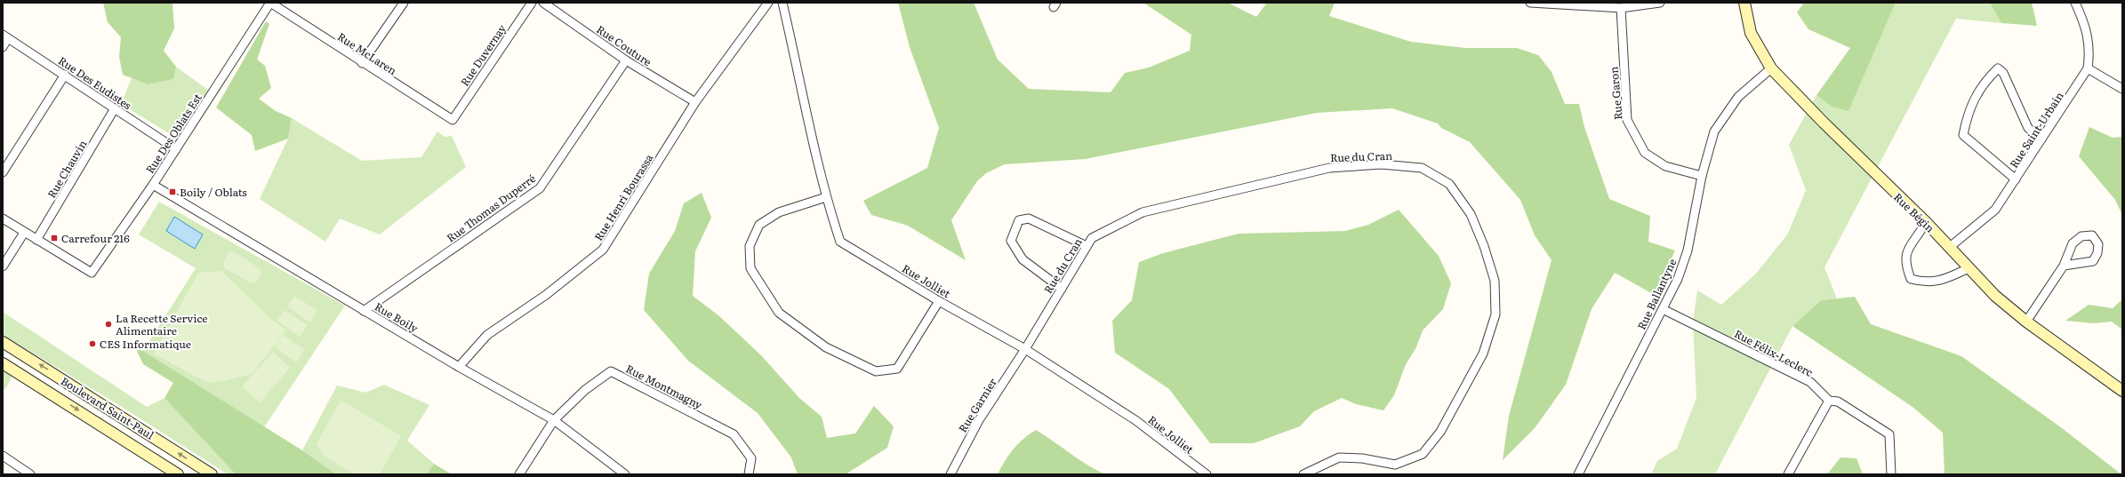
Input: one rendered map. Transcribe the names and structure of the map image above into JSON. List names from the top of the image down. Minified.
{"streets":{"street":["Rue Couture","Rue McLaren","Rue Duvernay","Rue Des Eudistes","Rue Garon","Rue Saint-Urbain","Rue Des Oblats Est","Rue du Cran","Rue Chauvin","Rue Henri Bourassa","Rue Thomas Duperré","Rue Bégin","Rue Jolliet","Rue Ballantyne","Rue Boily","Rue Félix-Leclerc","Rue Montmagny","Rue Garnier","Boulevard Saint-Paul"]},"crossings":[["Rue Couture","Rue Henri Bourassa"],["Rue Couture","Rue Thomas Duperré"],["Rue McLaren","Rue Duvernay"],["Rue McLaren","Rue Des Oblats Est"],["Rue Des Eudistes","Rue Des Oblats Est"],["Rue Des Eudistes","Rue Chauvin"],["Rue Garon","Rue Ballantyne"],["Rue Saint-Urbain","Rue Bégin"],["Rue Des Oblats Est","Rue Chauvin"],["Rue Des Oblats Est","Rue Boily"],["Rue du Cran","Rue Jolliet"],["Rue du Cran","Rue Garnier"],["Rue Henri Bourassa","Rue Boily"],["Rue Thomas Duperré","Rue Boily"],["Rue Bégin","Rue Ballantyne"],["Rue Jolliet","Rue Garnier"],["Rue Ballantyne","Rue Félix-Leclerc"],["Rue Boily","Rue Montmagny"]],"places":{"transit":["Boily / Oblats","Carrefour 216"],"other":["La Recette Service Alimentaire","CES Informatique"]}}
